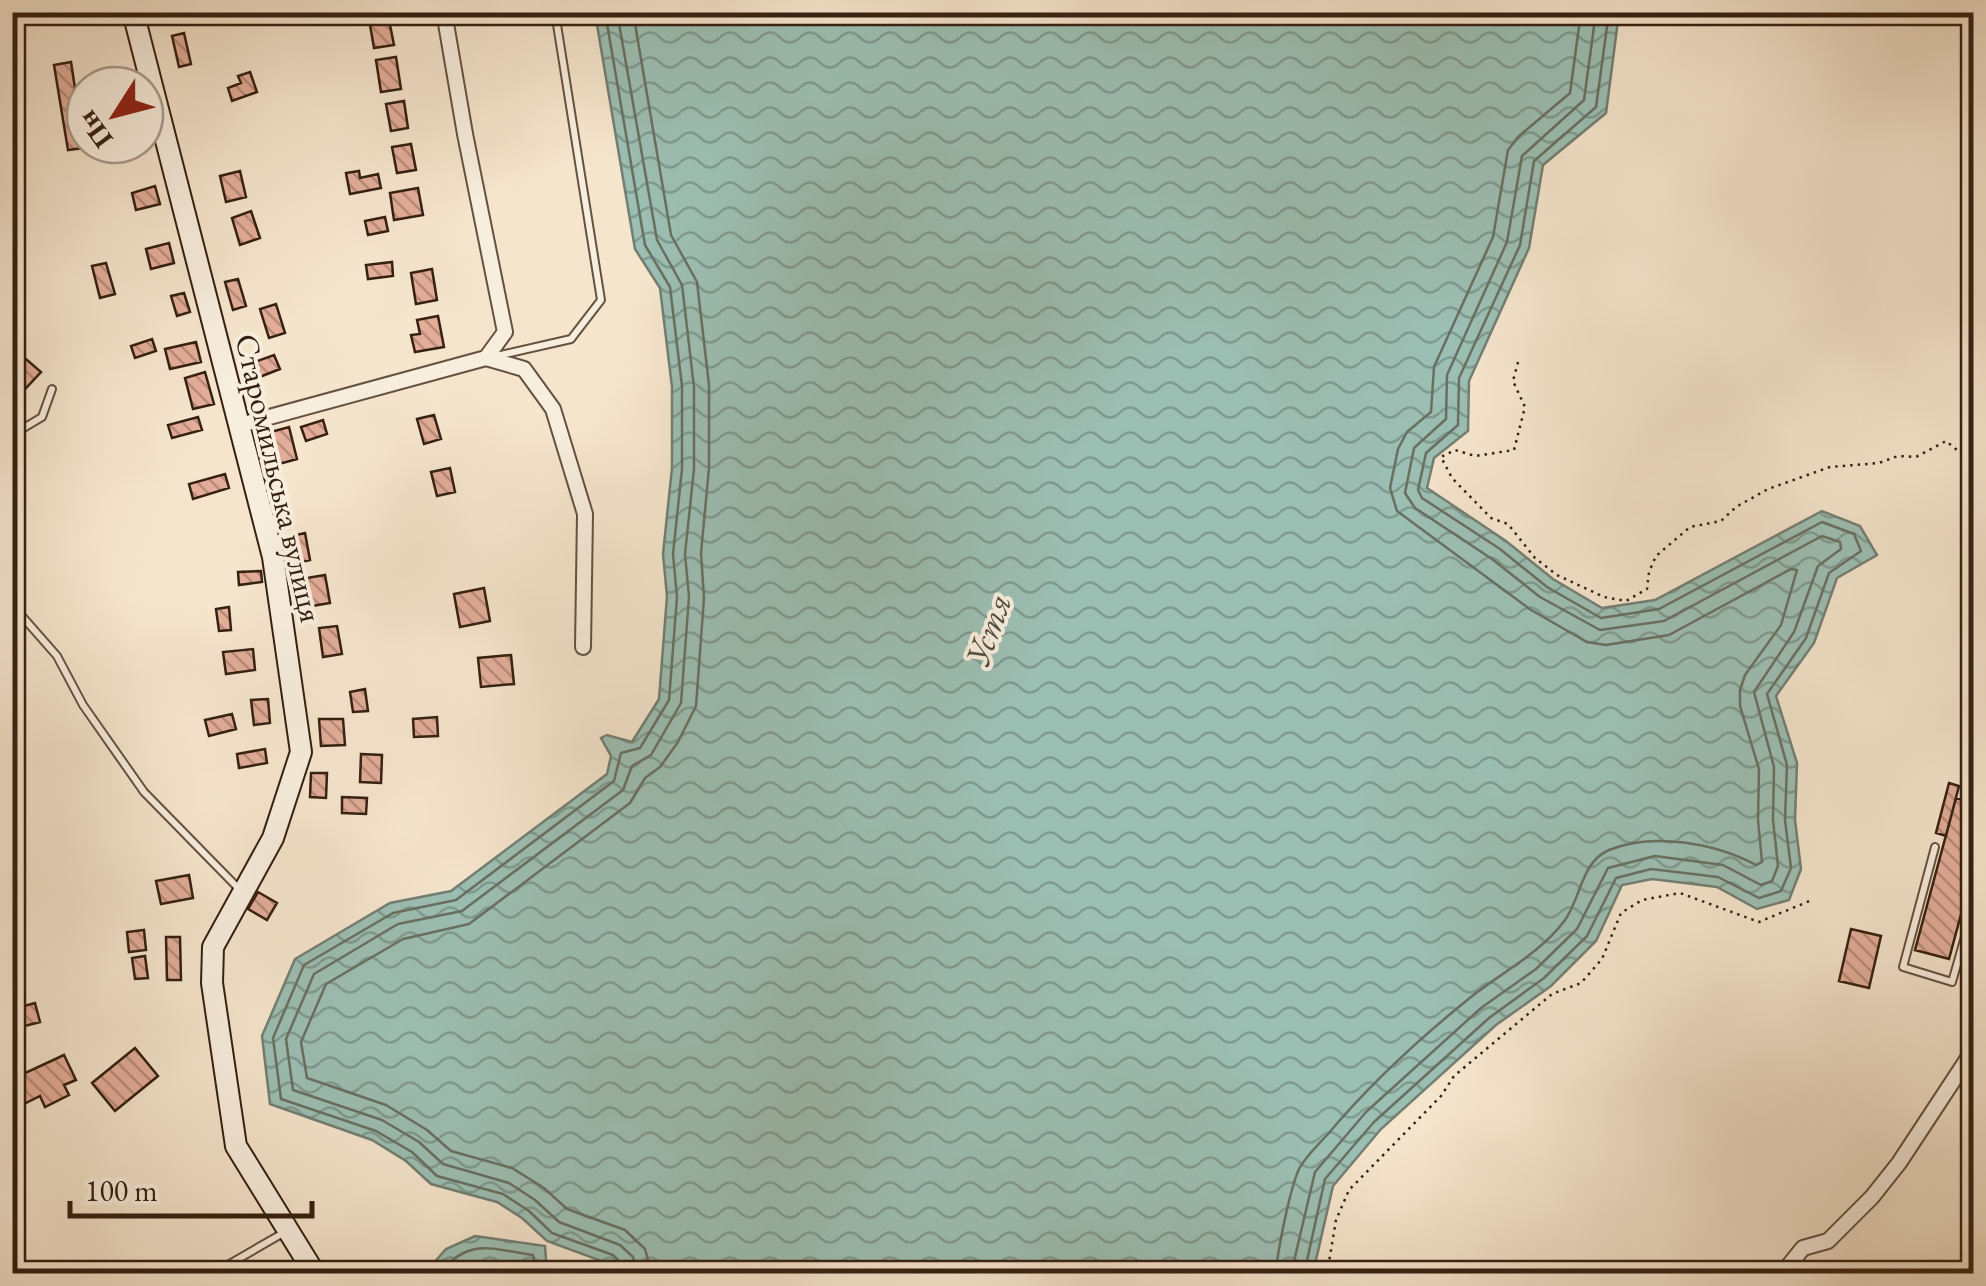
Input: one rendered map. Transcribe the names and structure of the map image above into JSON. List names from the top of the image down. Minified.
{"streets":{"street":["Старомильська вулиця"]},"water":["Устя"],"scale_bar":"100 m","north":"bottom left"}
